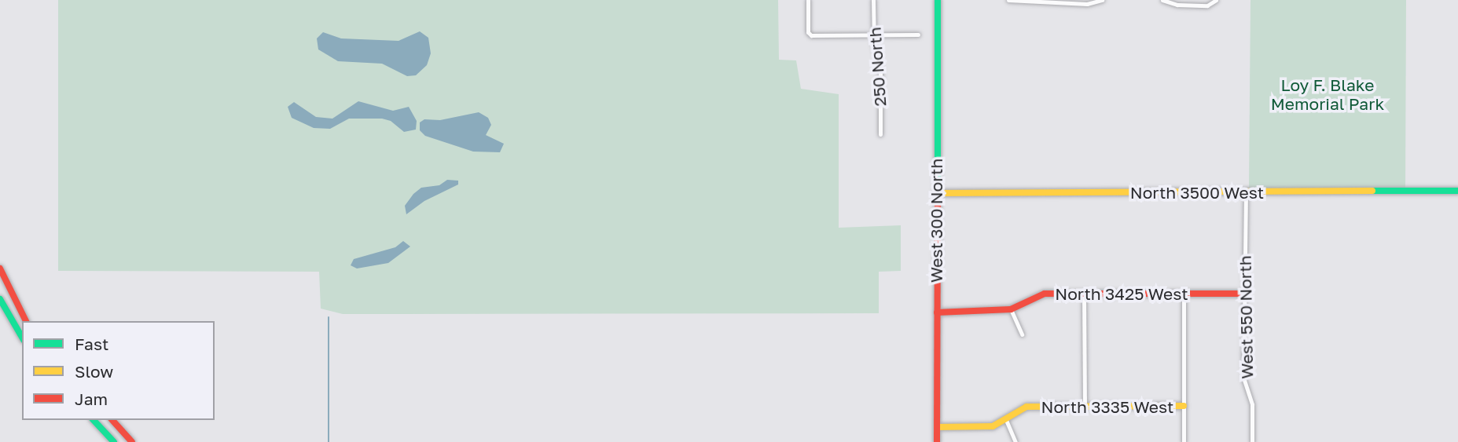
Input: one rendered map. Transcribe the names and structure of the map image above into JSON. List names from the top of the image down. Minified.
{"streets":{"street":["250 North","North 3500 West","West 300 North","North 3425 West","West 550 North","North 3335 West"]},"crossings":[["North 3500 West","West 300 North"],["North 3500 West","West 550 North"],["West 300 North","North 3425 West"],["West 300 North","North 3335 West"],["North 3425 West","West 550 North"]],"parks":["Loy F. Blake Memorial Park"],"legend":["Fast","Slow","Jam"]}
